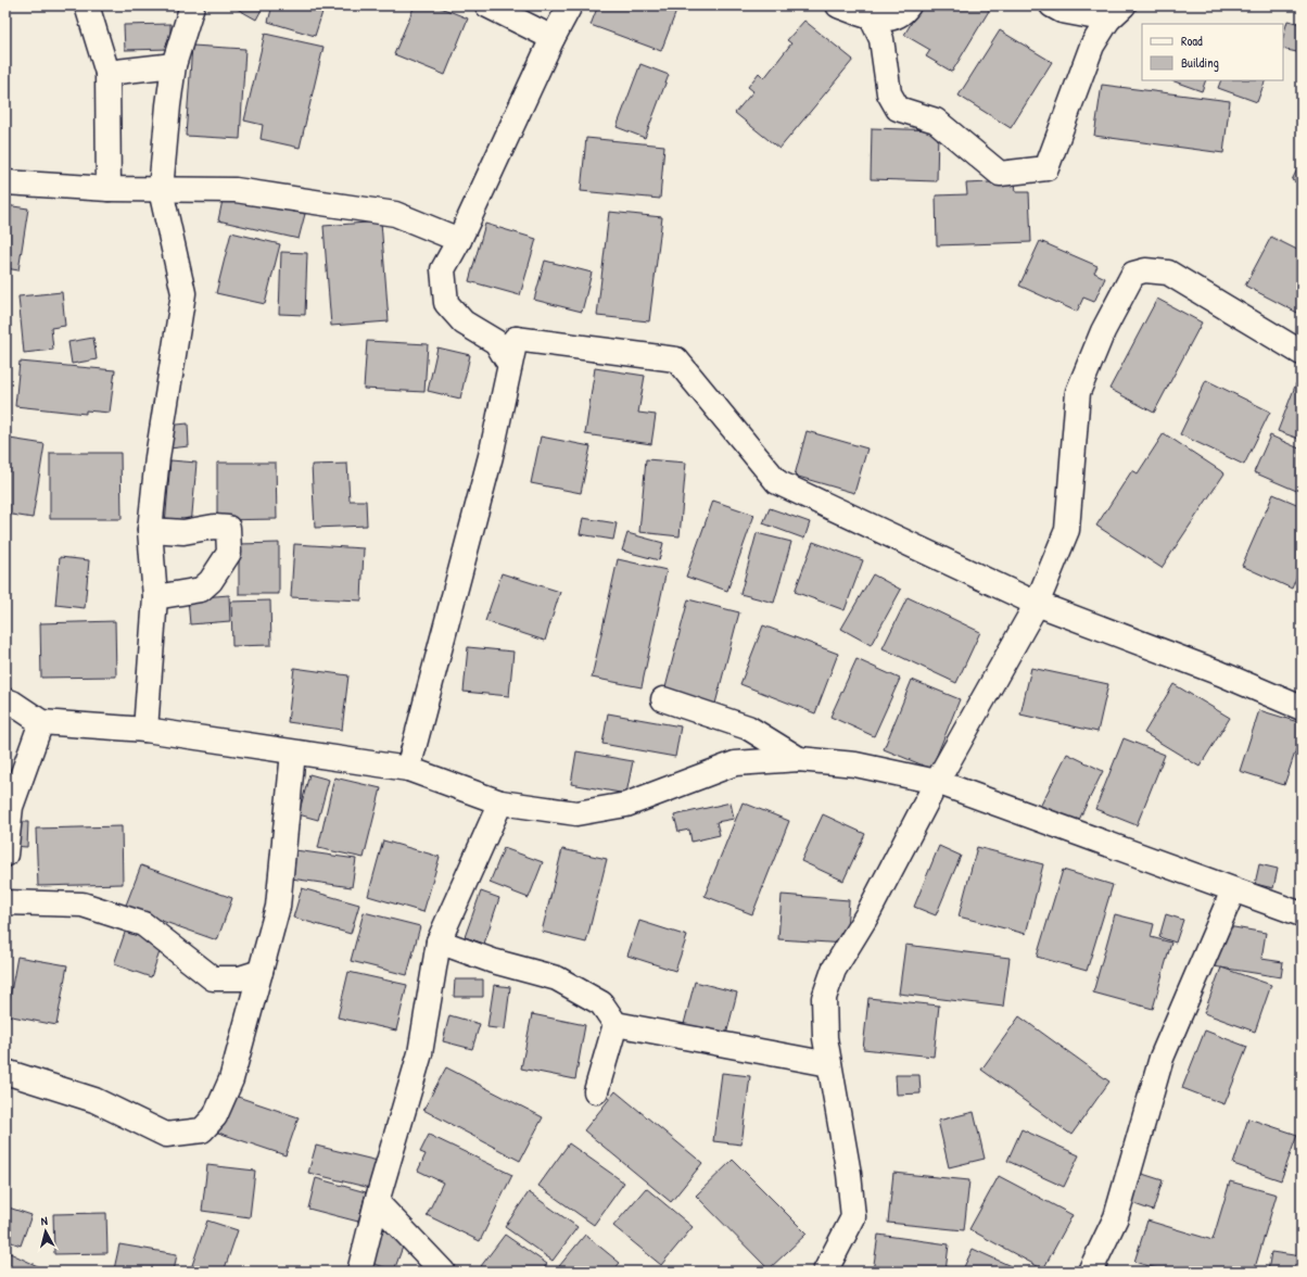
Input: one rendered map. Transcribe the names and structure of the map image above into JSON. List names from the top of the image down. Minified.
{"legend":["Road","Building"],"north":"top"}
